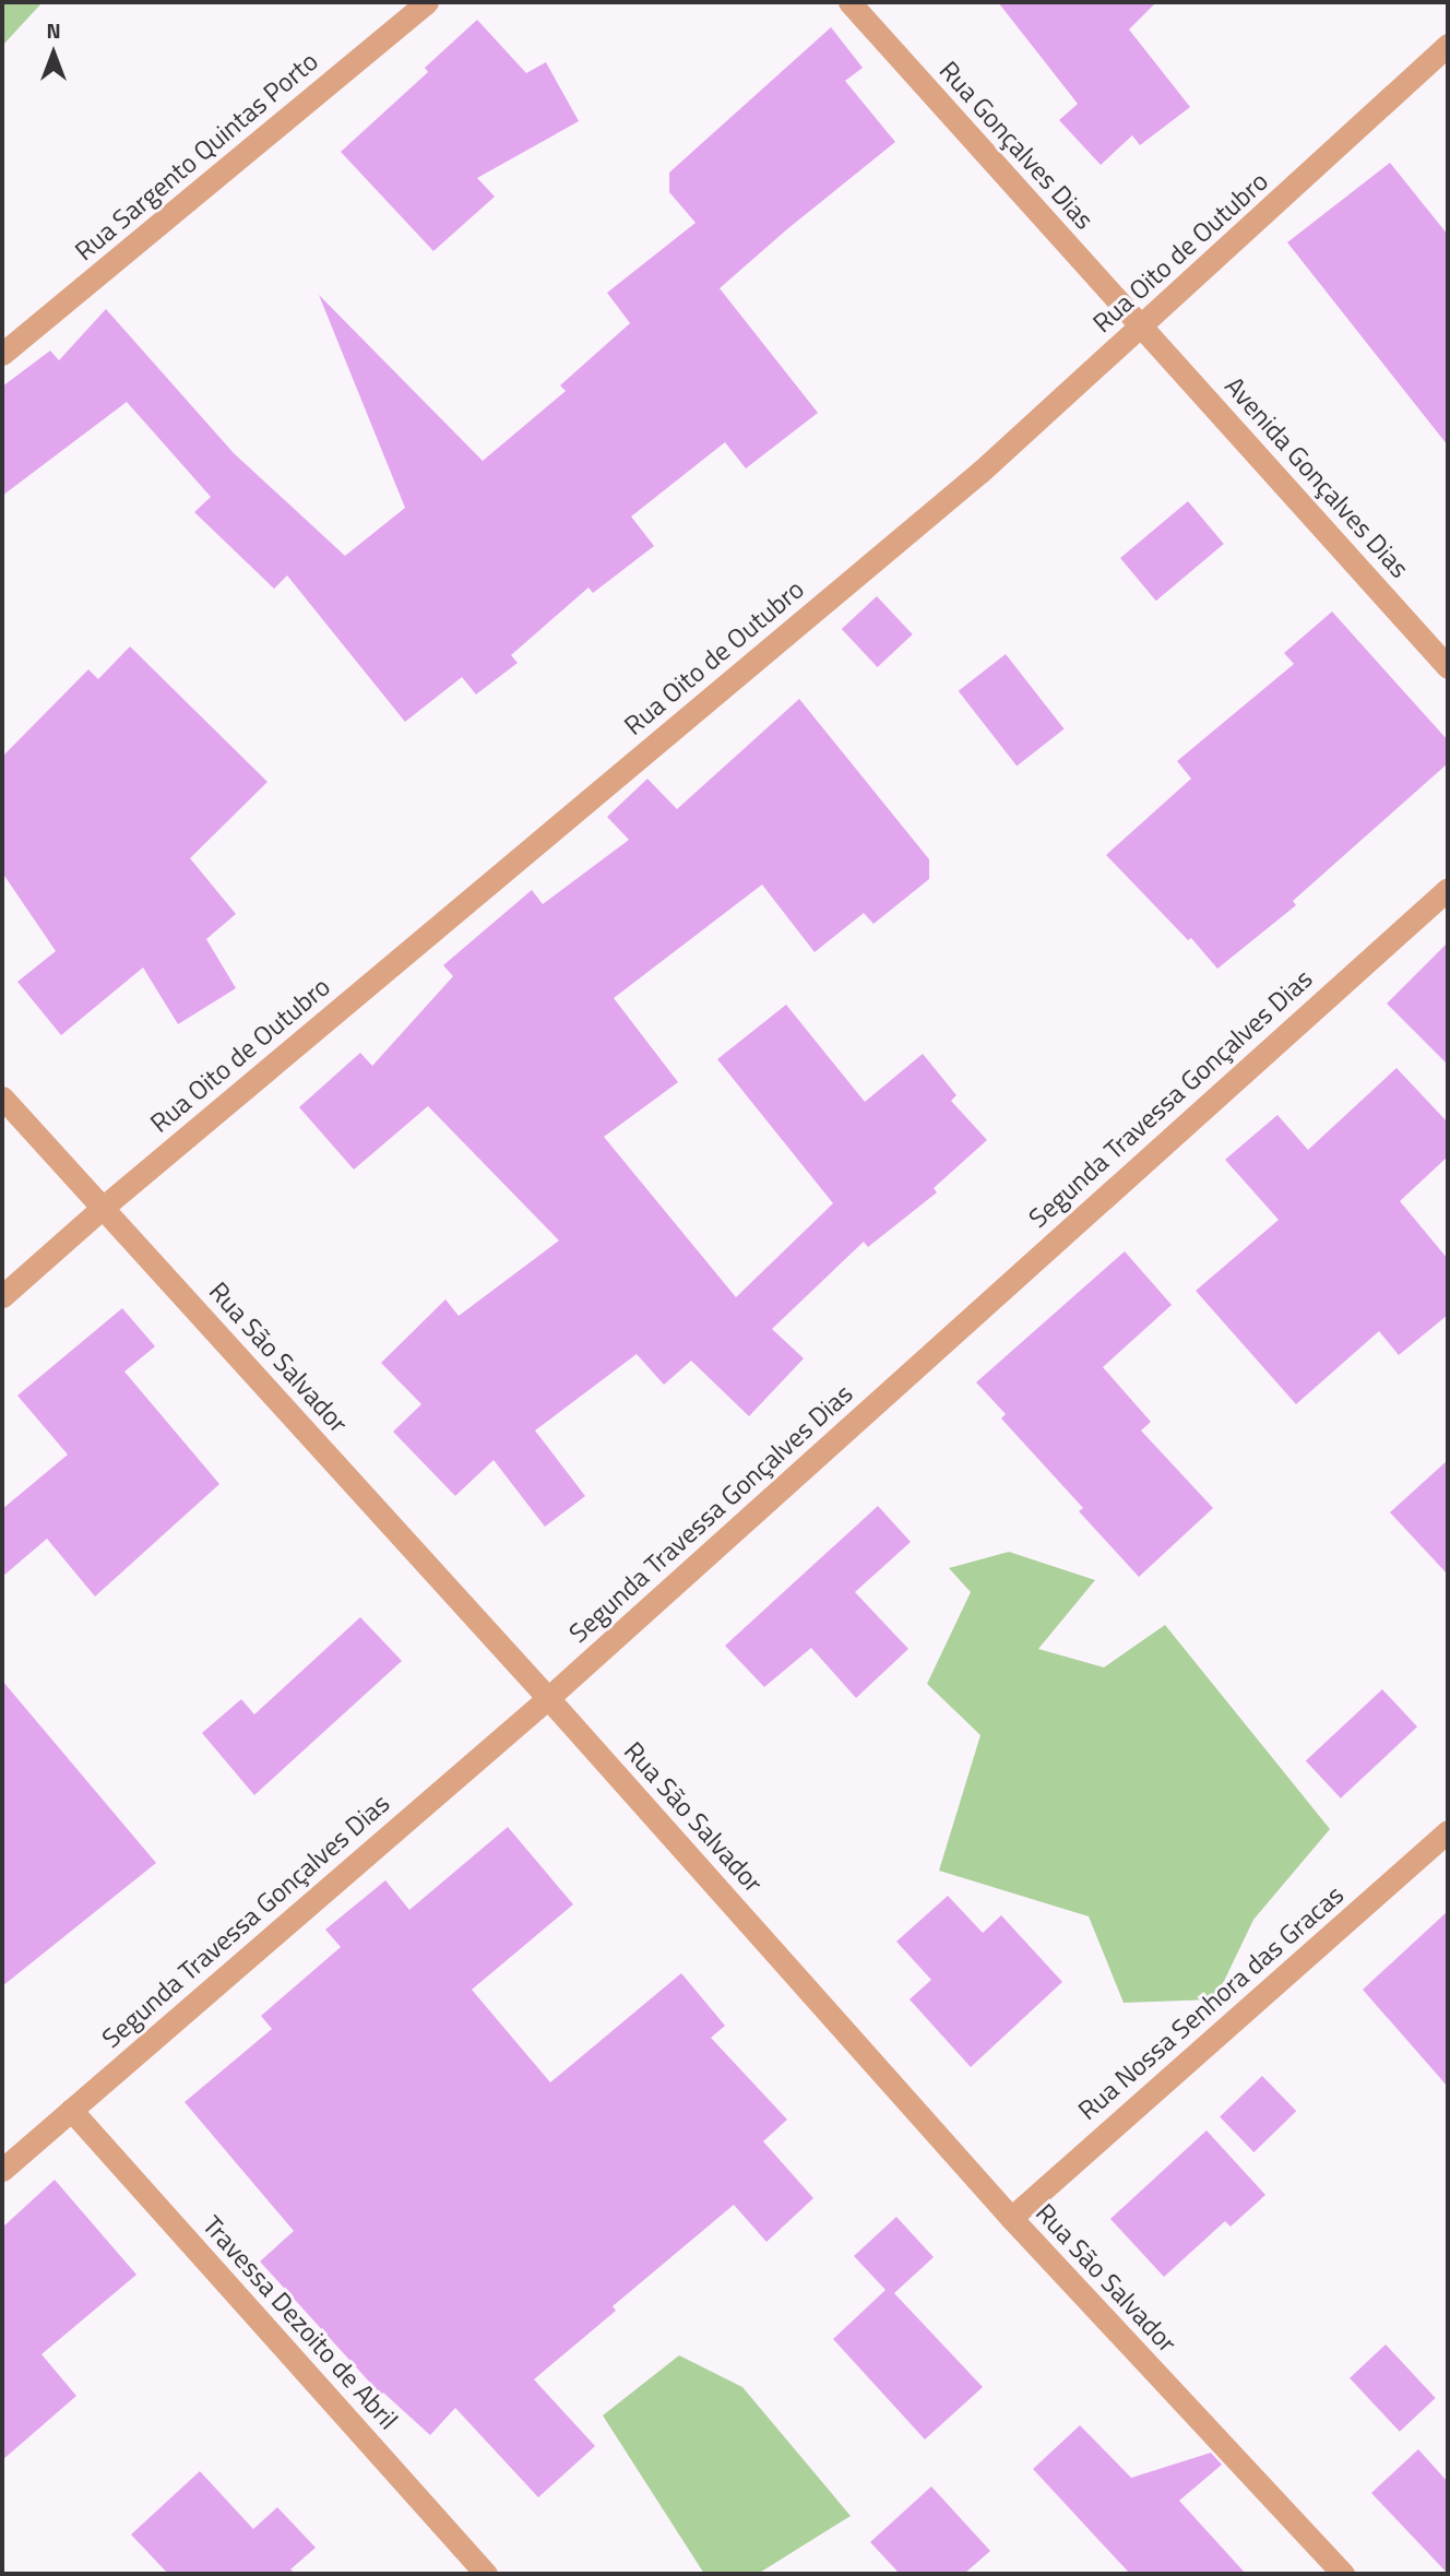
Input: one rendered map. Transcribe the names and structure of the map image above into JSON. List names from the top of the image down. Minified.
{"streets":{"street":["Rua Gonçalves Dias","Rua Sargento Quintas Porto","Rua Oito de Outubro","Avenida Gonçalves Dias","Segunda Travessa Gonçalves Dias","Rua São Salvador","Rua Nossa Senhora das Gracas","Travessa Dezoito de Abril"]},"crossings":[["Rua Gonçalves Dias","Rua Oito de Outubro"],["Rua Gonçalves Dias","Avenida Gonçalves Dias"],["Rua Oito de Outubro","Avenida Gonçalves Dias"],["Rua Oito de Outubro","Rua São Salvador"],["Segunda Travessa Gonçalves Dias","Rua São Salvador"],["Segunda Travessa Gonçalves Dias","Travessa Dezoito de Abril"],["Rua São Salvador","Rua Nossa Senhora das Gracas"]],"north":"top"}
